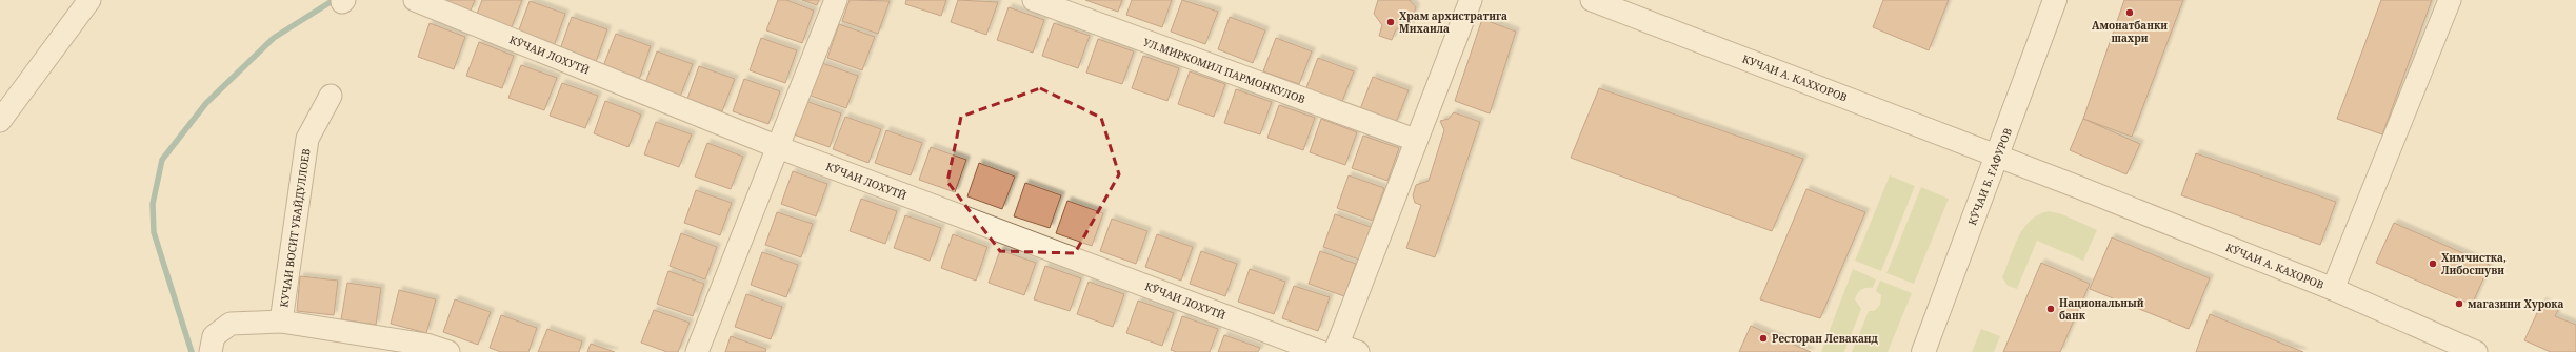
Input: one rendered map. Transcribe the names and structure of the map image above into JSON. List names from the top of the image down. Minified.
{"streets":{"street":["КӮЧАИ ЛОХУТӢ","УЛ.МИРКОМИЛ ПАРМОНКУЛОВ","КУЧАИ А. КАХХОРОВ","КӮЧАИ Б. ҒАФУРОВ","КУЧАИ ВОСИТ УБАЙДУЛЛОЕВ","КӮЧАИ А. КАХОРОВ"]},"crossings":[["КУЧАИ А. КАХХОРОВ","КӮЧАИ Б. ҒАФУРОВ"],["КУЧАИ А. КАХХОРОВ","КӮЧАИ А. КАХОРОВ"],["КӮЧАИ Б. ҒАФУРОВ","КӮЧАИ А. КАХОРОВ"]],"places":["Амонатбанки шахри","Храм архистратига Михаила","Химчистка, Либосшуви","магазини Хурока","Национальный банк","Ресторан Леваканд"]}
